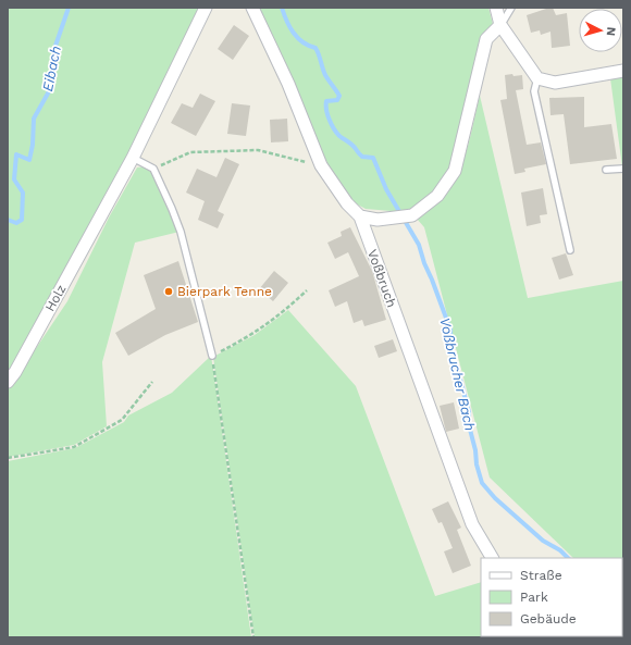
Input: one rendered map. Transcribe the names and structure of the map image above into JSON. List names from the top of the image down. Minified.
{"streets":{"street":["Voßbruch","Holz"]},"water":["Eibach","Voßbrucher Bach"],"places":["Bierpark Tenne"],"legend":["Straße","Park","Gebäude"],"north":"right"}
